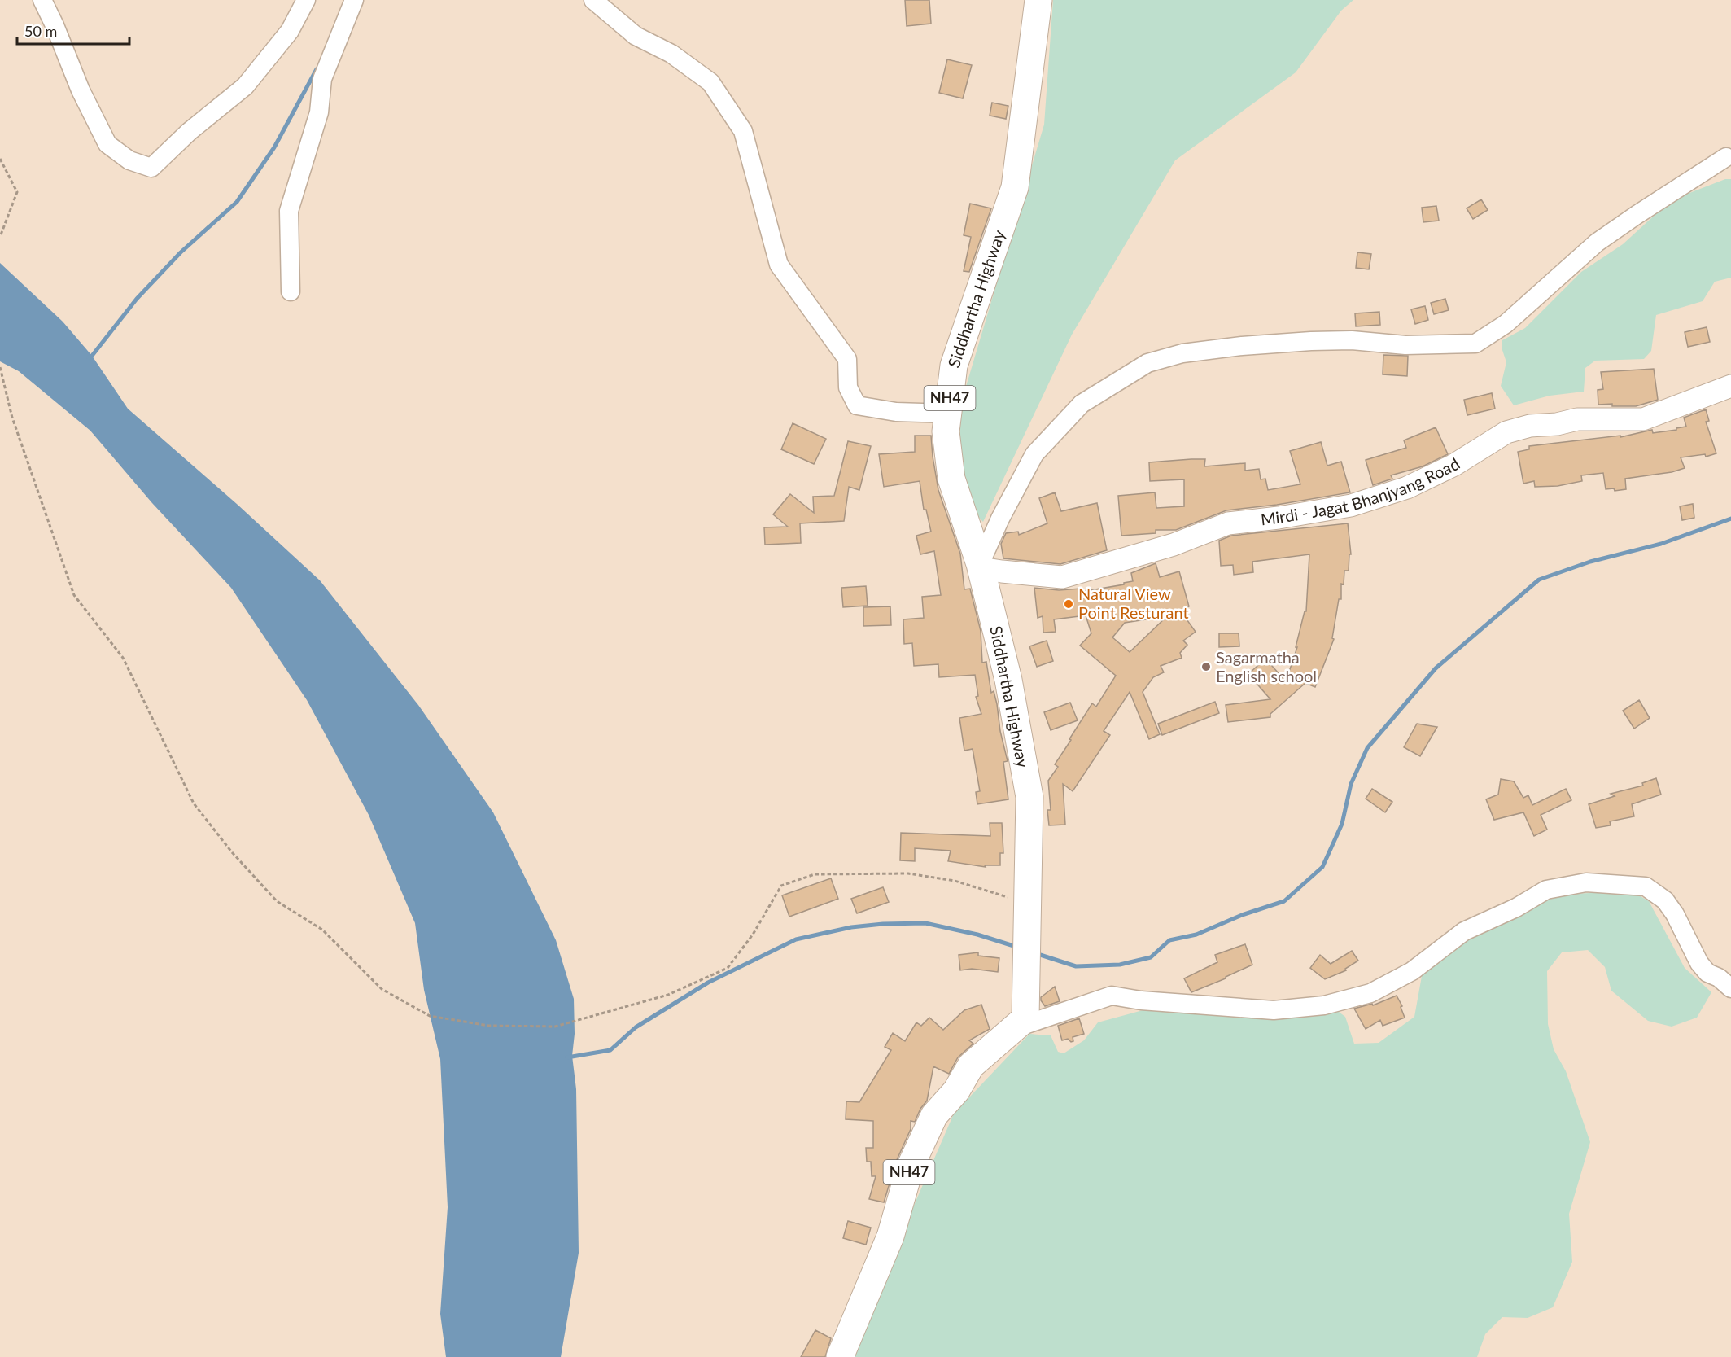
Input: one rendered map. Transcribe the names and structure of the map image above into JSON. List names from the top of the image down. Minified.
{"streets":{"highway":["Siddhartha Highway","NH47"],"street":["Mirdi - Jagat Bhanjyang Road"]},"crossings":[["Siddhartha Highway","NH47"],["Siddhartha Highway","Mirdi - Jagat Bhanjyang Road"]],"places":["Natural View Point Resturant","Sagarmatha English school"],"scale_bar":"50 m"}
